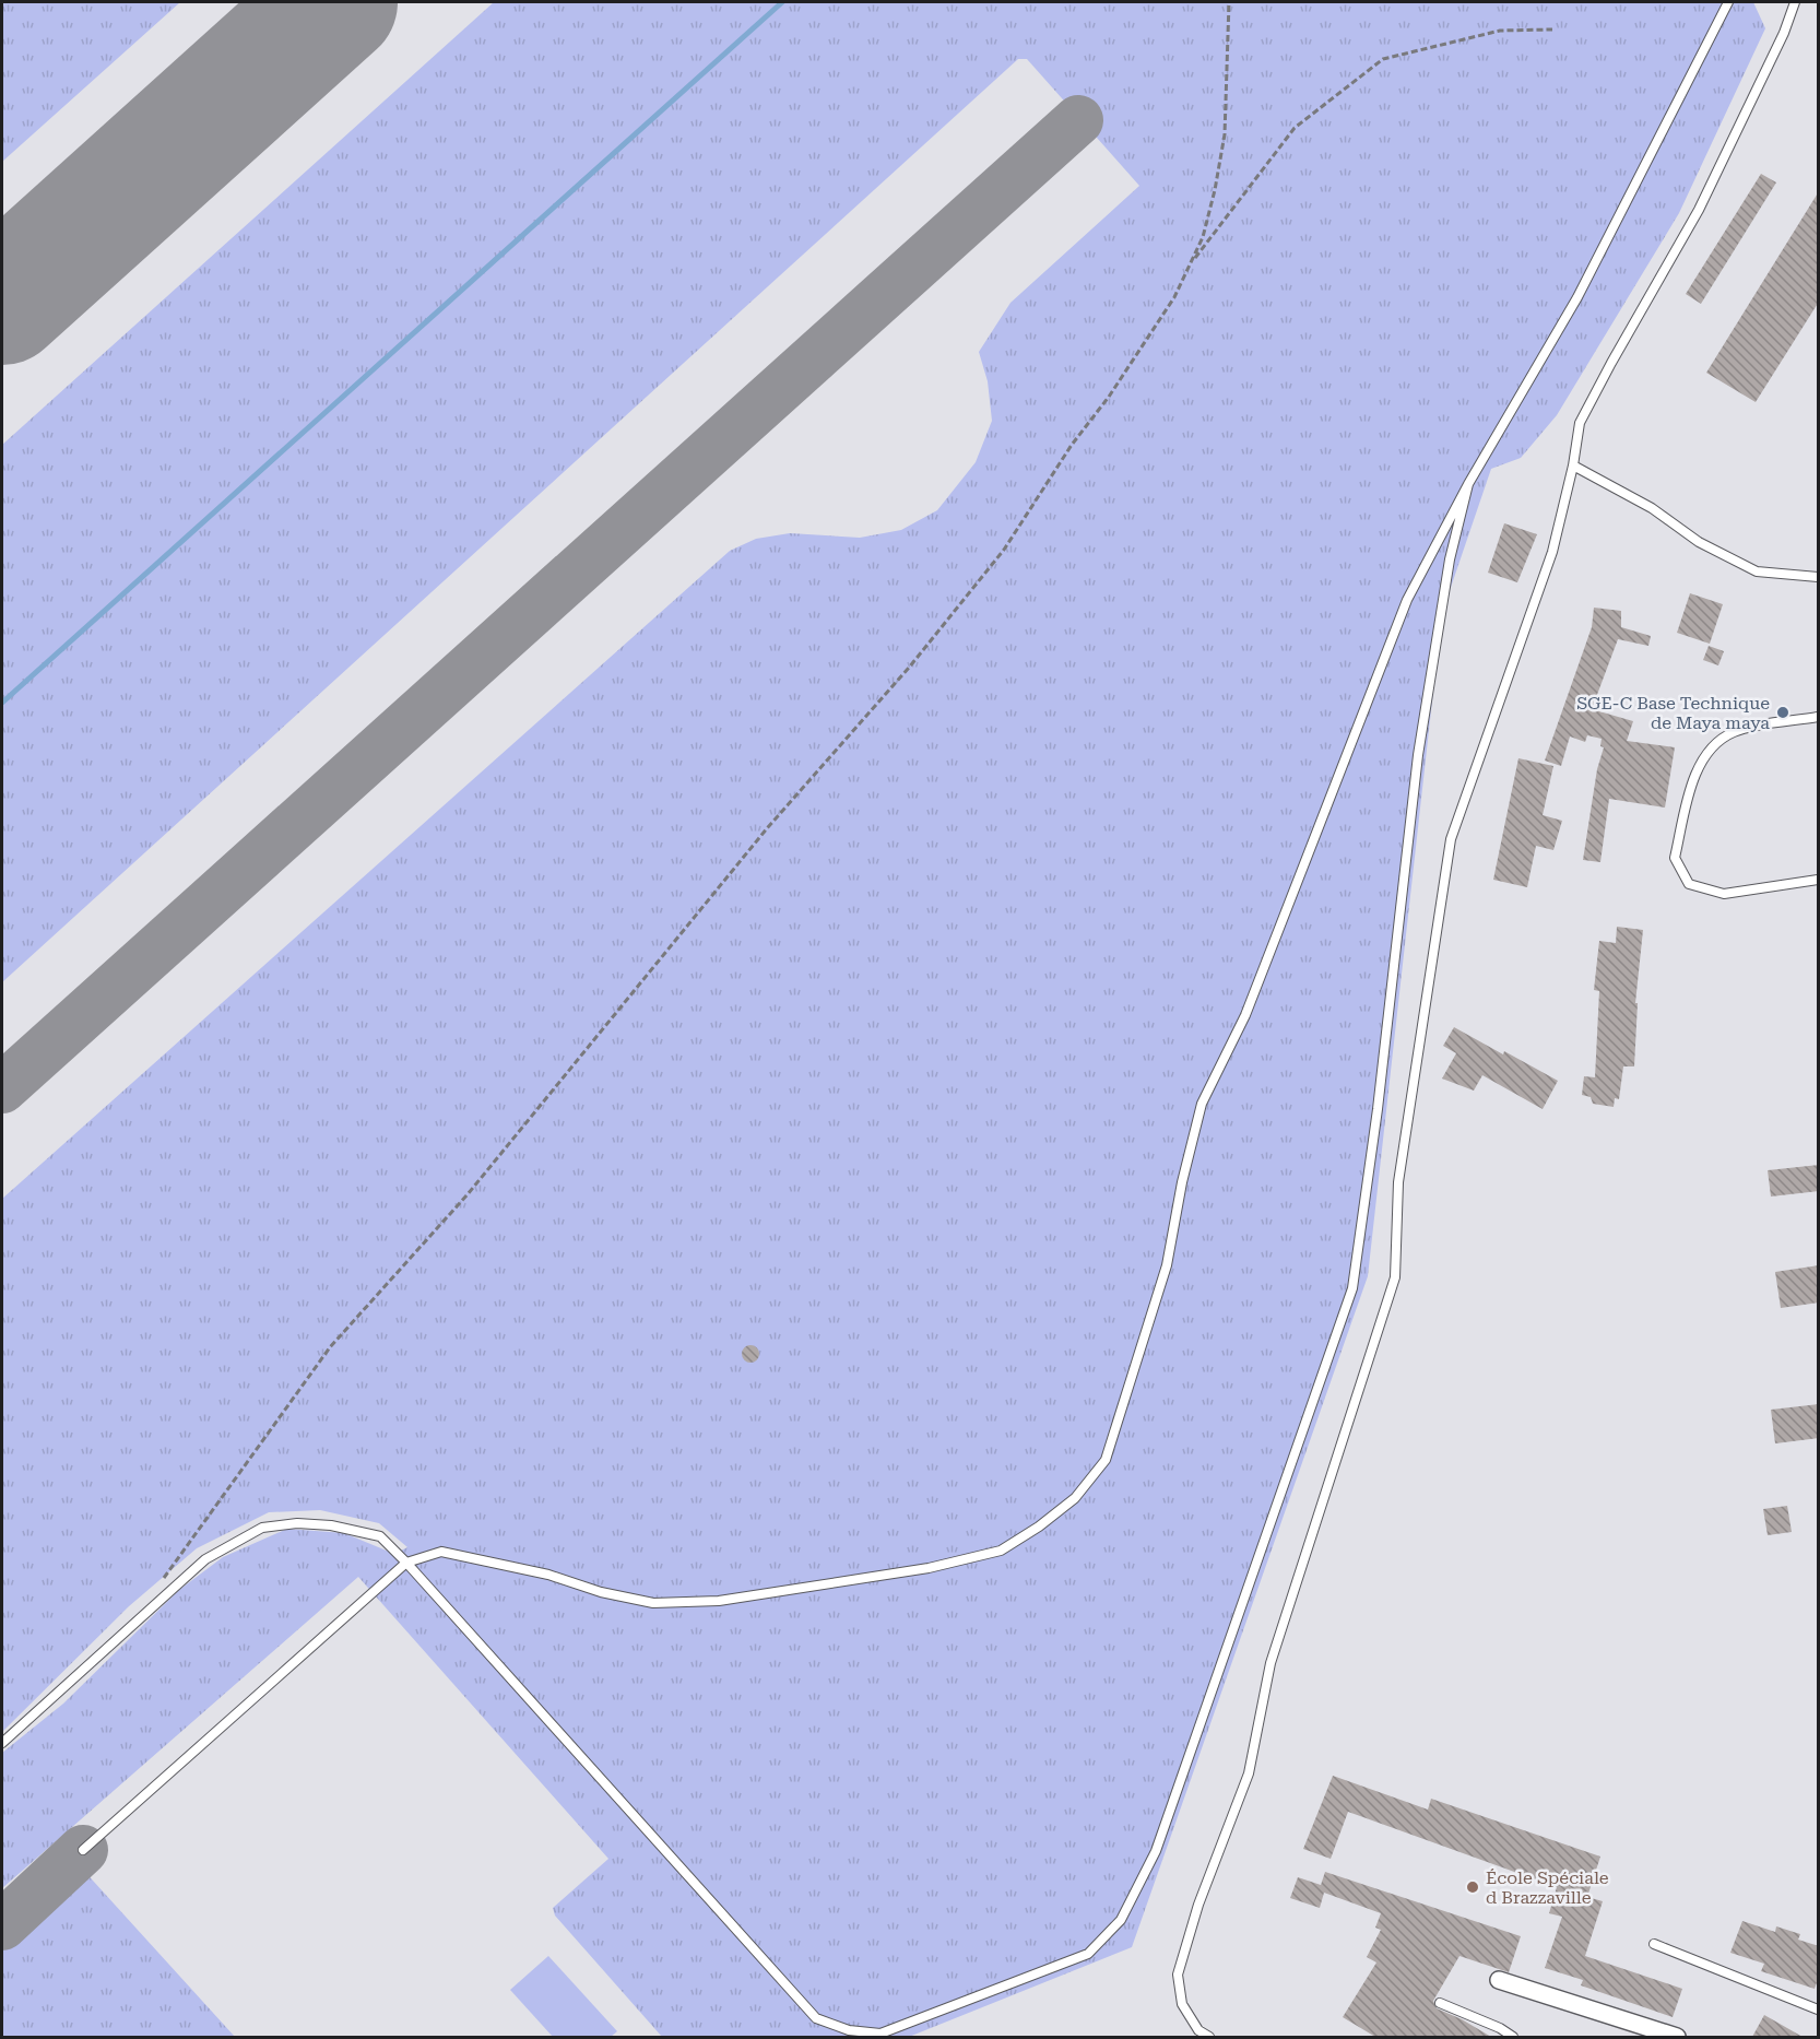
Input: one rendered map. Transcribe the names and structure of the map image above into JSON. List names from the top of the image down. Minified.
{"places":["SGE-C Base Technique de Maya maya","École Spéciale d Brazzaville"]}
